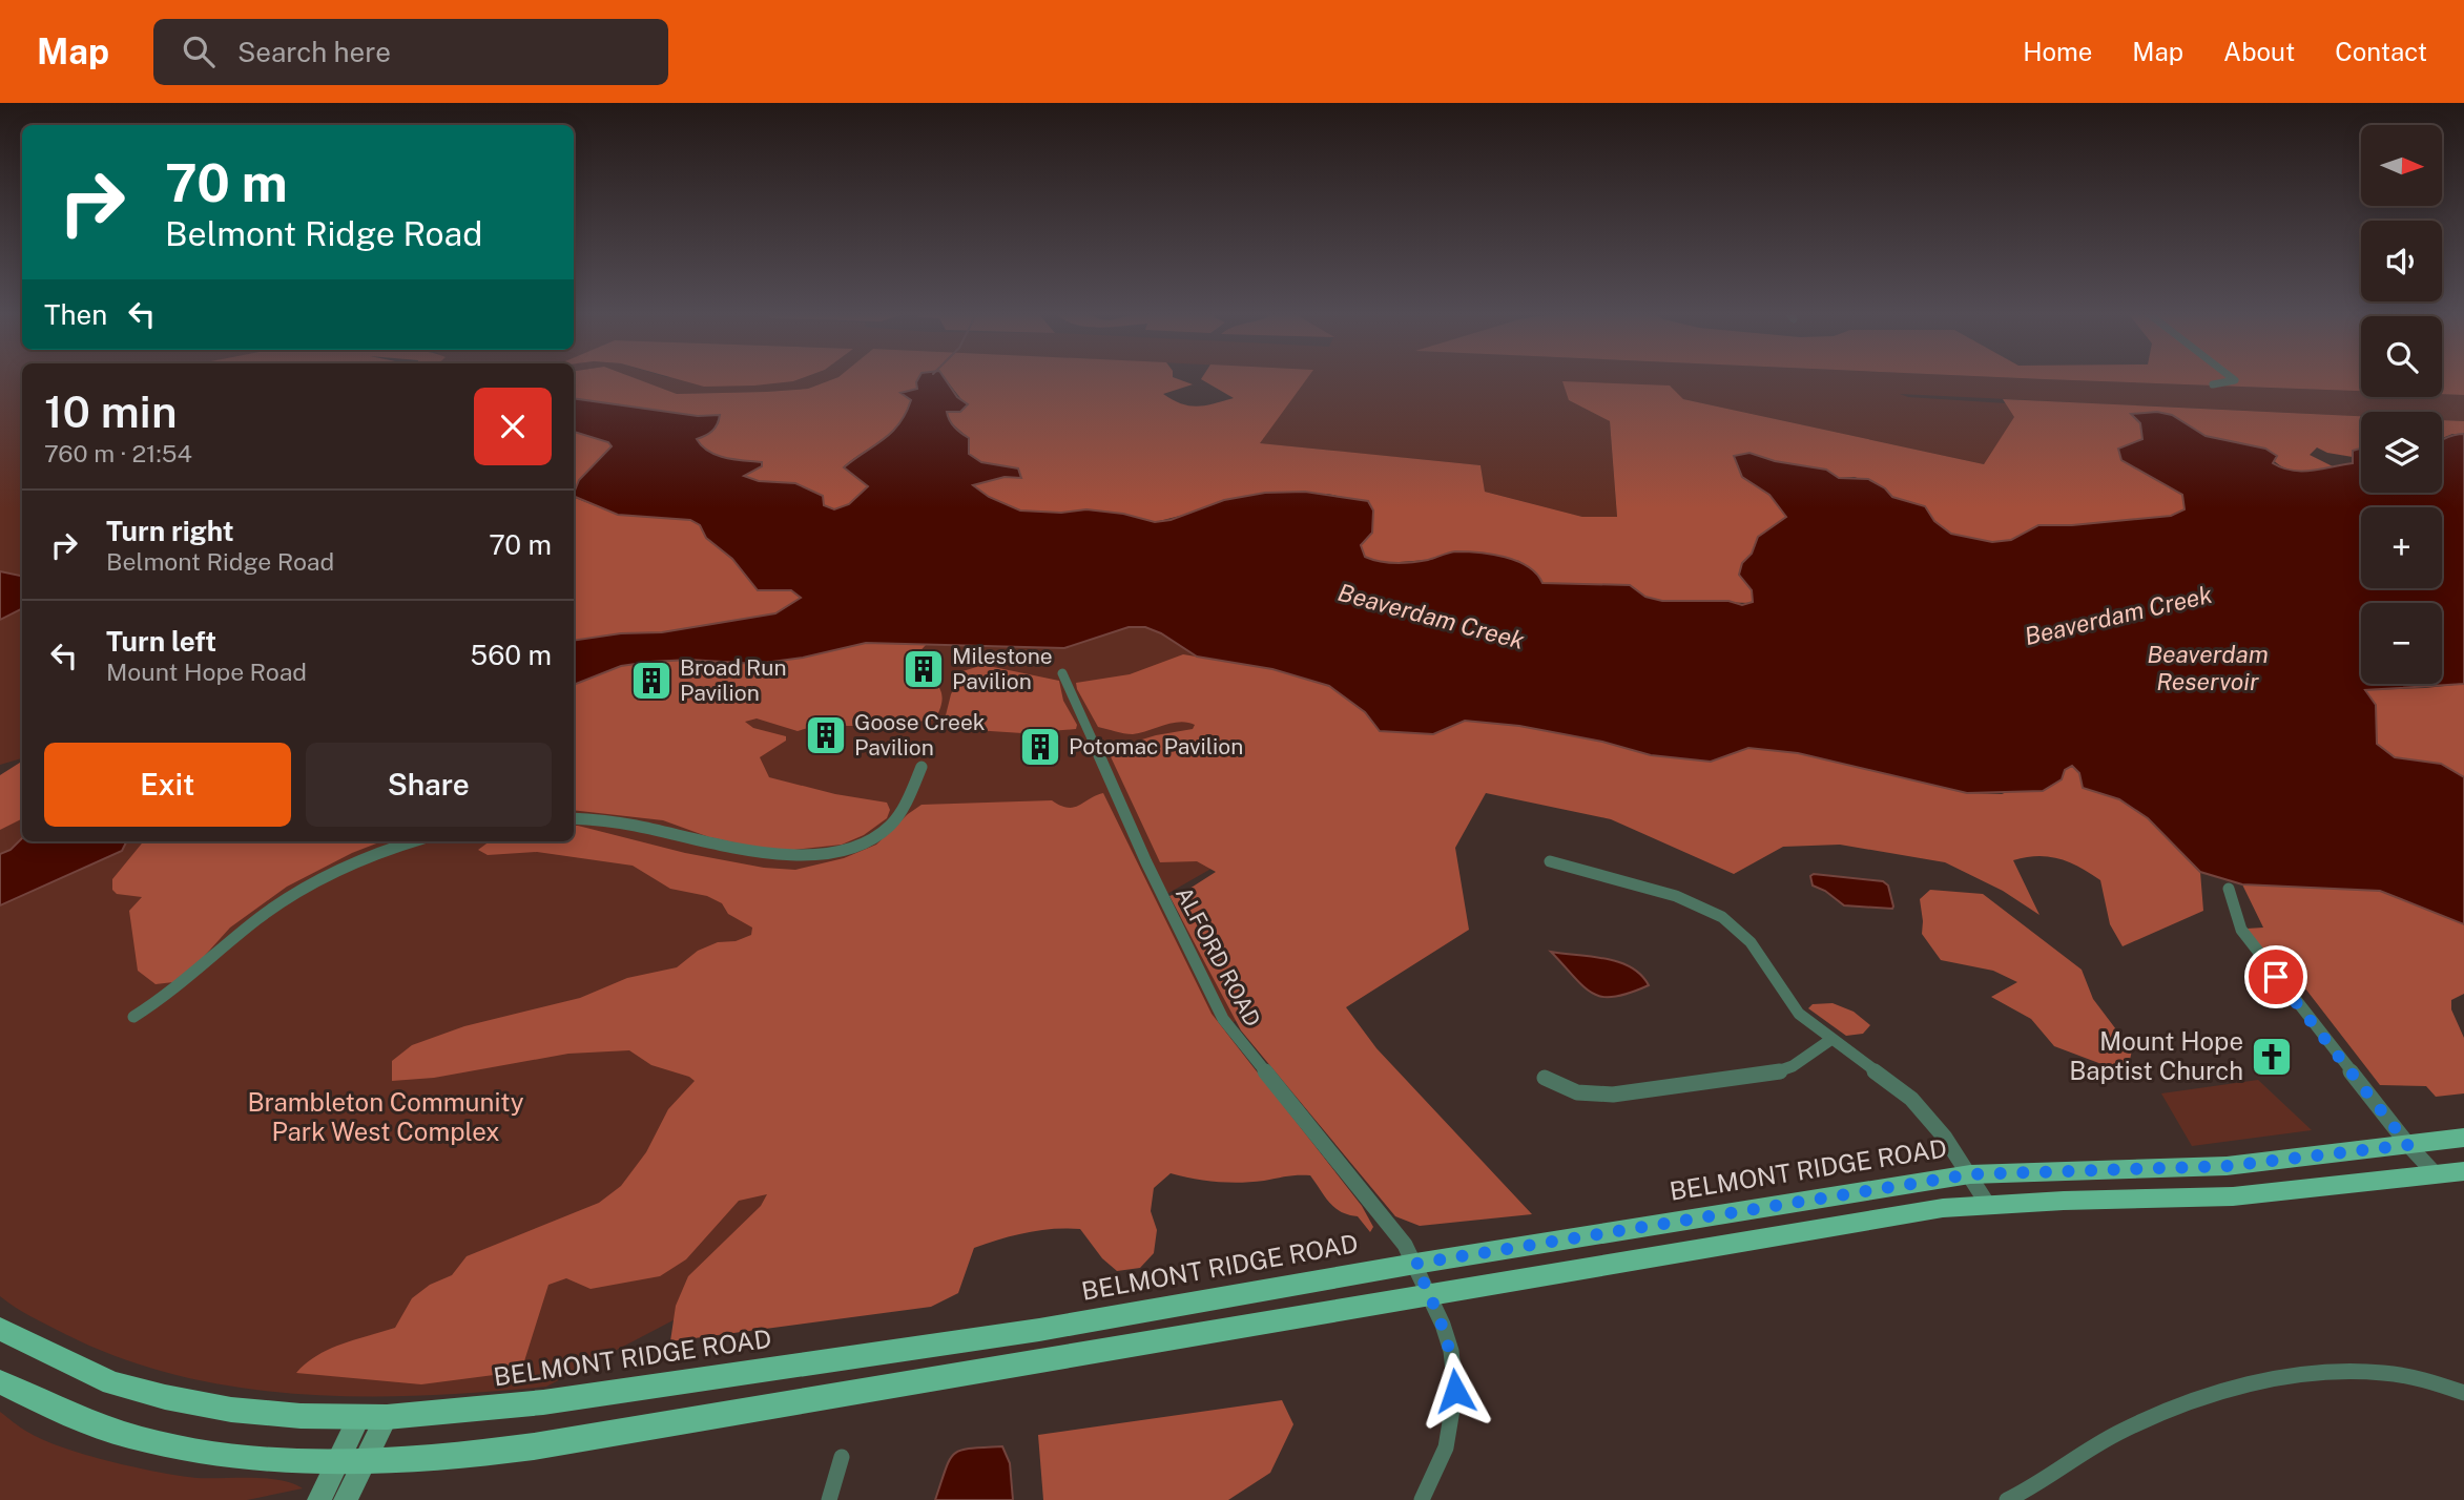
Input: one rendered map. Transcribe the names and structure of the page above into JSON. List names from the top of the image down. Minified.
{"streets":{"main road":["BELMONT RIDGE ROAD"],"street":["ALFORD ROAD"]},"crossings":[["ALFORD ROAD","BELMONT RIDGE ROAD"]],"water":["Beaverdam Creek","Beaverdam Reservoir"],"parks":["Brambleton Community Park West Complex"],"places":{"building":["Milestone Pavilion","Broad Run Pavilion","Goose Creek Pavilion","Potomac Pavilion"],"church":["Mount Hope Baptist Church"]},"north":"right","page":{"header":"Map","search":"Search here","nav":["Home","Map","About","Contact"],"map_buttons":["+","−"],"turn":["70 m","Belmont Ridge Road"],"then":"Then","heading":["10 min","760 m · 21:54"],"list":[{"name":"Turn right","note":"Belmont Ridge Road","value":"70 m"},{"name":"Turn left","note":"Mount Hope Road","value":"560 m"}],"buttons":["Exit","Share"]}}
